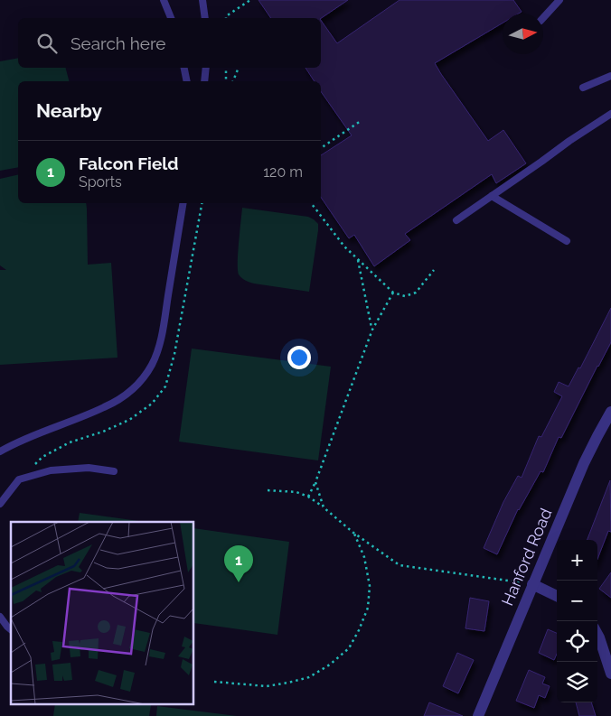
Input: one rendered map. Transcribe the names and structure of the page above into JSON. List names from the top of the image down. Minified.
{"streets":{"street":["Hanford Road"]},"north":"right","page":{"search":"Search here","heading":"Nearby","list":[{"mark":"1","name":"Falcon Field","note":"Sports","value":"120 m"}],"map_buttons":["+","−"],"pins":"1"}}
